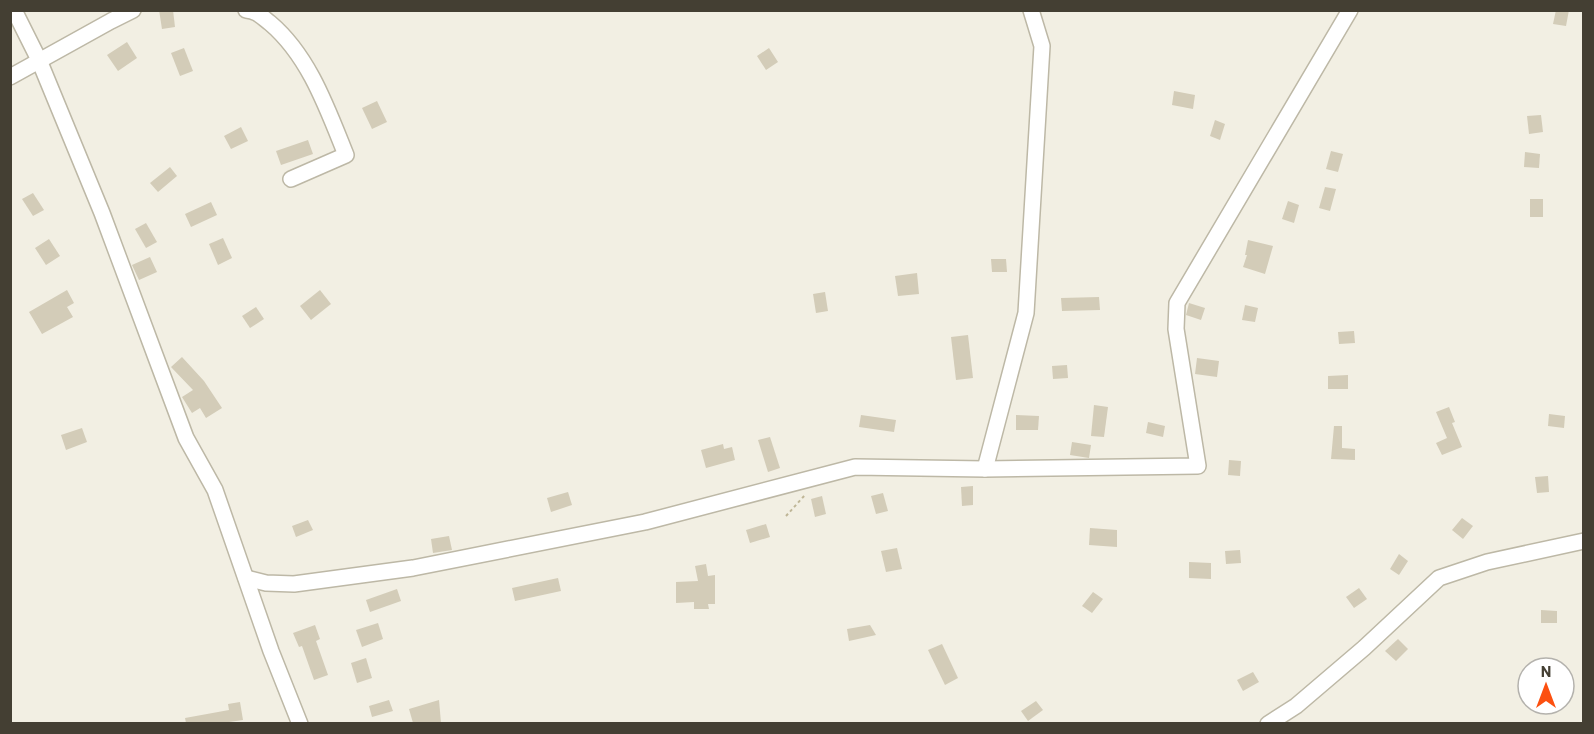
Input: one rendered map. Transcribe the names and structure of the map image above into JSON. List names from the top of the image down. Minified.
{"north":"top"}
